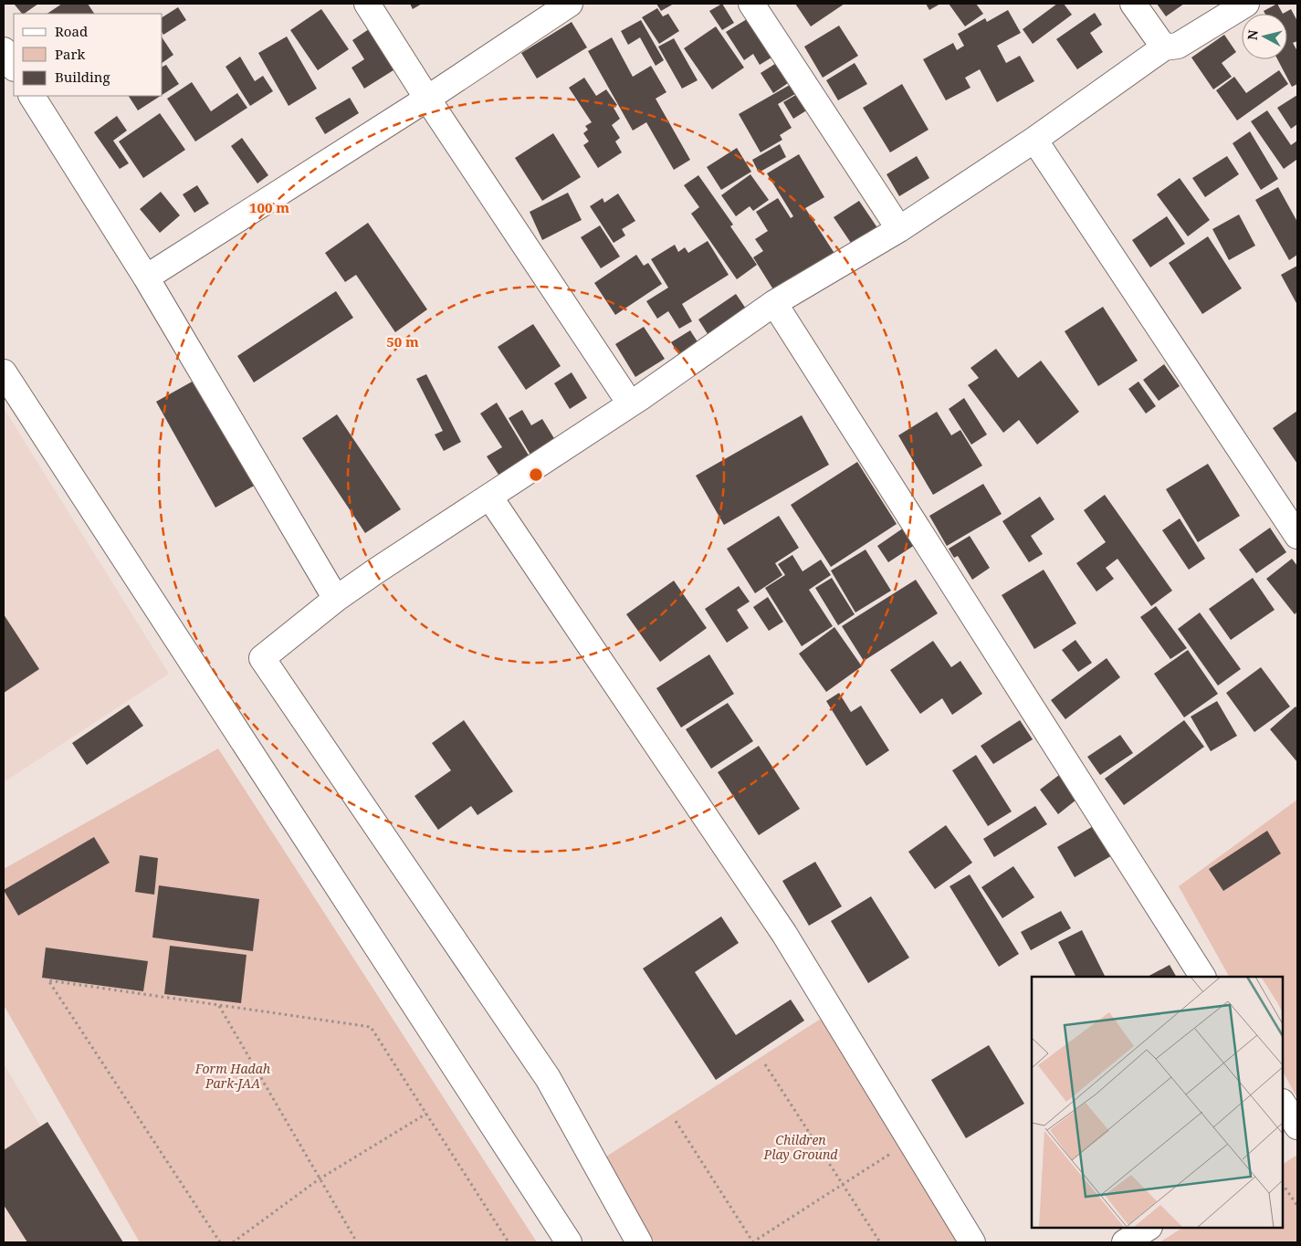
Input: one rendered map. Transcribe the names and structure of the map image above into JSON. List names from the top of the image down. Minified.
{"parks":["Form Hadah Park-JAA","Children Play Ground"],"legend":["Road","Park","Building"],"north":"left","rings":["100 m","50 m"]}
